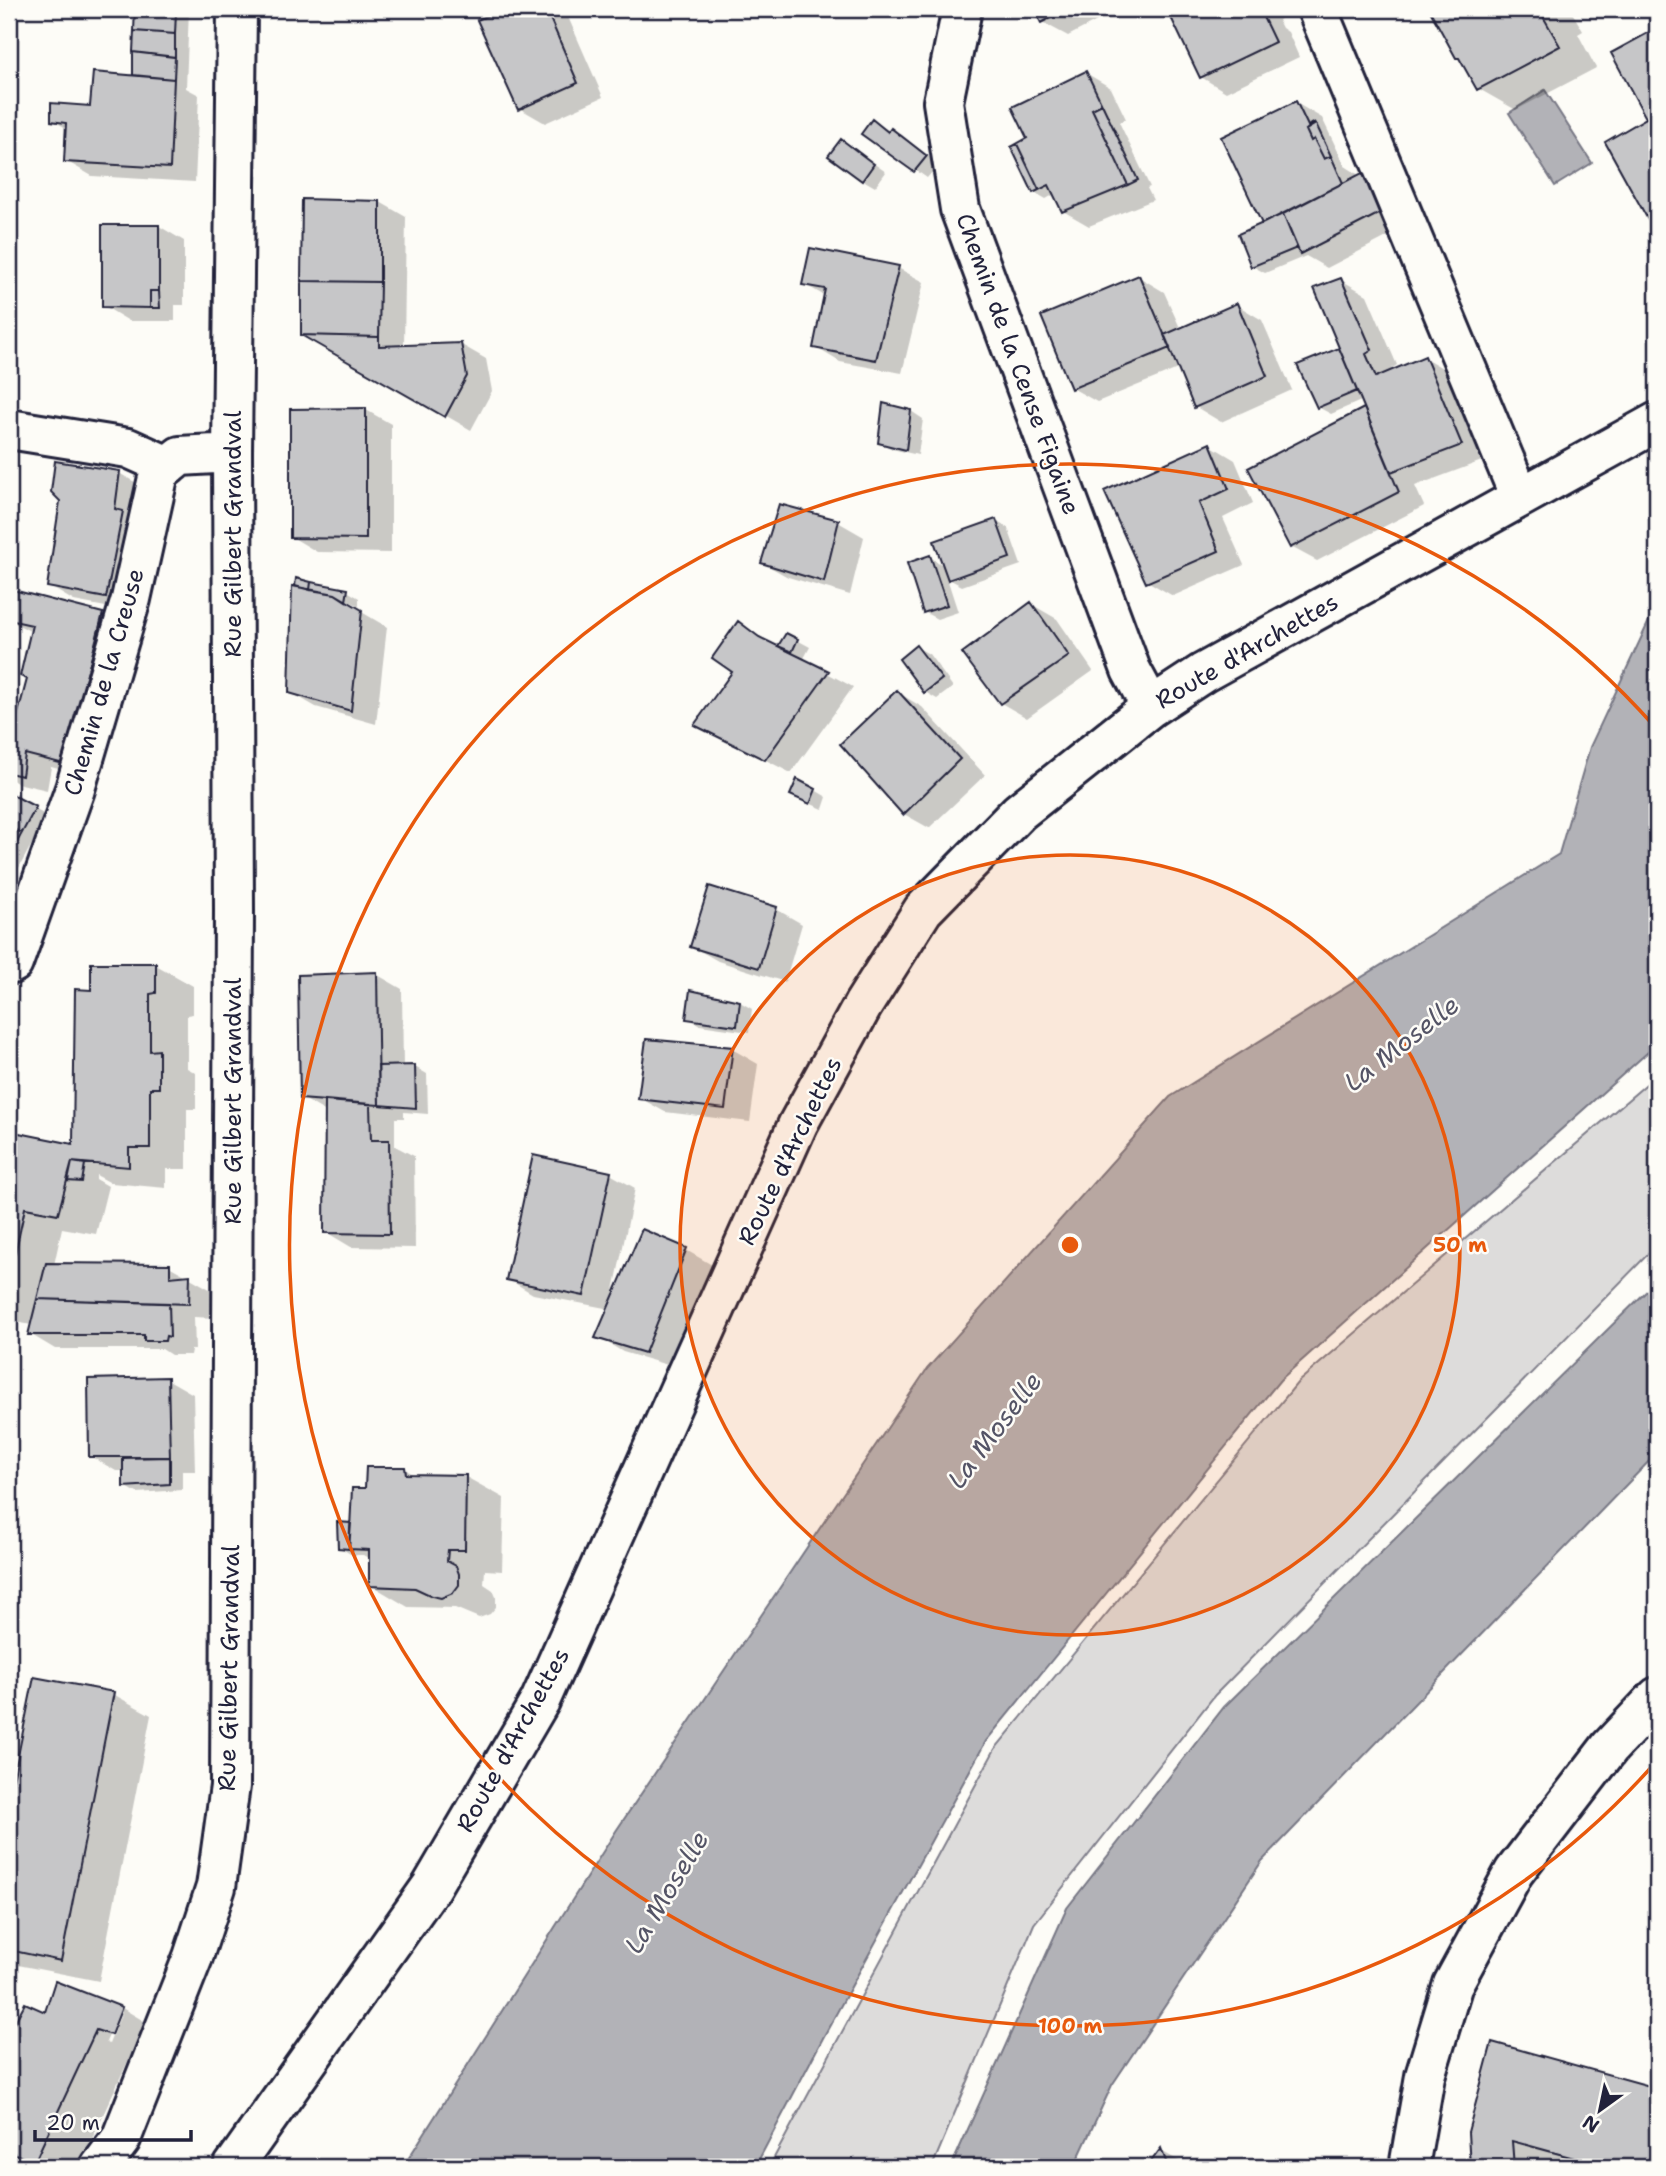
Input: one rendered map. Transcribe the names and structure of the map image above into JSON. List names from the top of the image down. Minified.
{"streets":{"street":["Chemin de la Cense Figaine","Rue Gilbert Grandval","Route d'Archettes","Chemin de la Creuse"]},"crossings":[["Chemin de la Cense Figaine","Route d'Archettes"]],"water":["La Moselle"],"scale_bar":"20 m","north":"bottom left","rings":["50 m","100 m"]}
